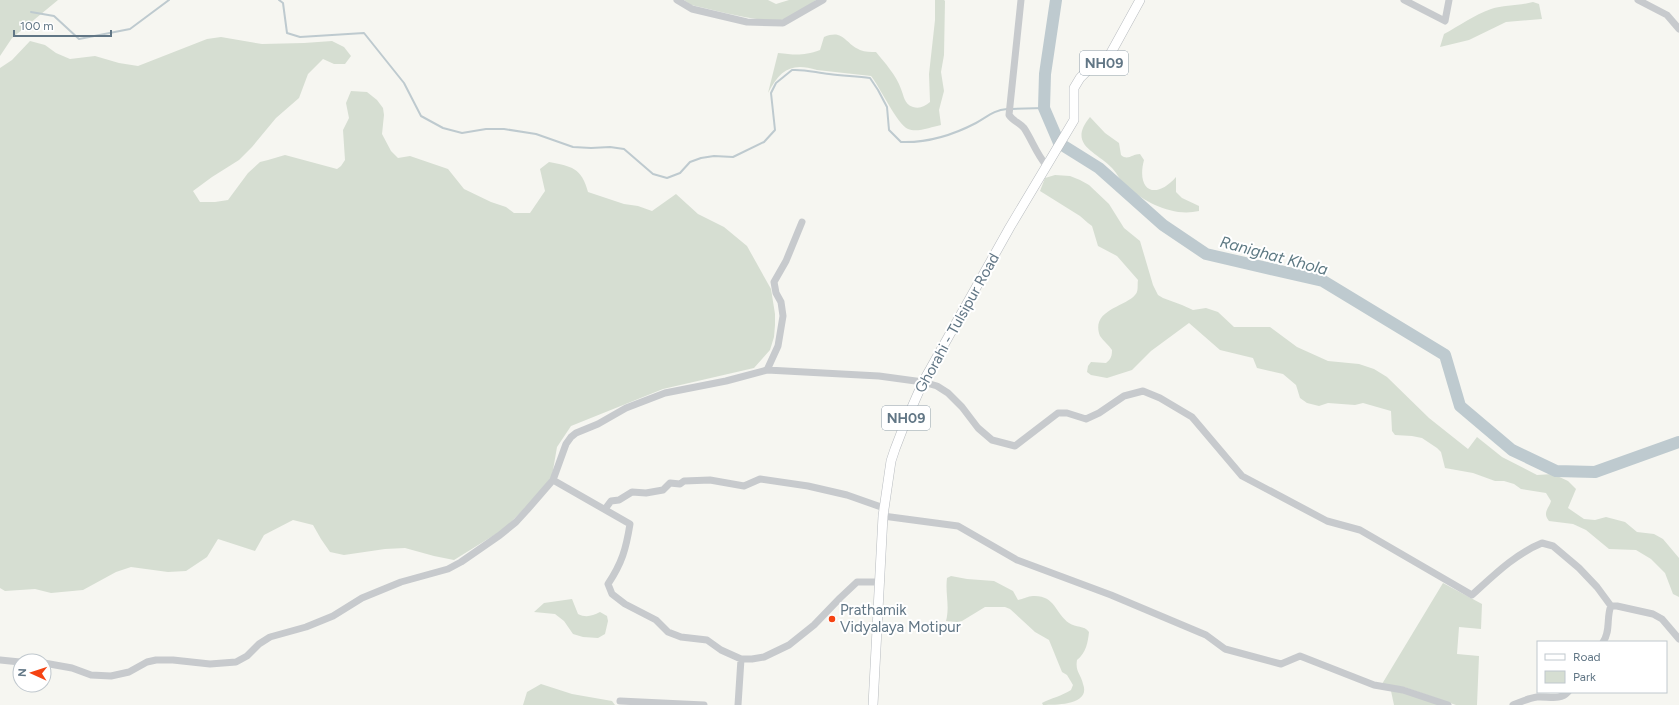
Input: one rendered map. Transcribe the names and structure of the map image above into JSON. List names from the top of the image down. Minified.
{"streets":{"main road":["NH09","Ghorahi - Tulsipur Road"]},"crossings":[["NH09","Ghorahi - Tulsipur Road"]],"water":["Ranighat Khola"],"places":["Prathamik Vidyalaya Motipur"],"legend":["Road","Park"],"scale_bar":"100 m","north":"left"}
